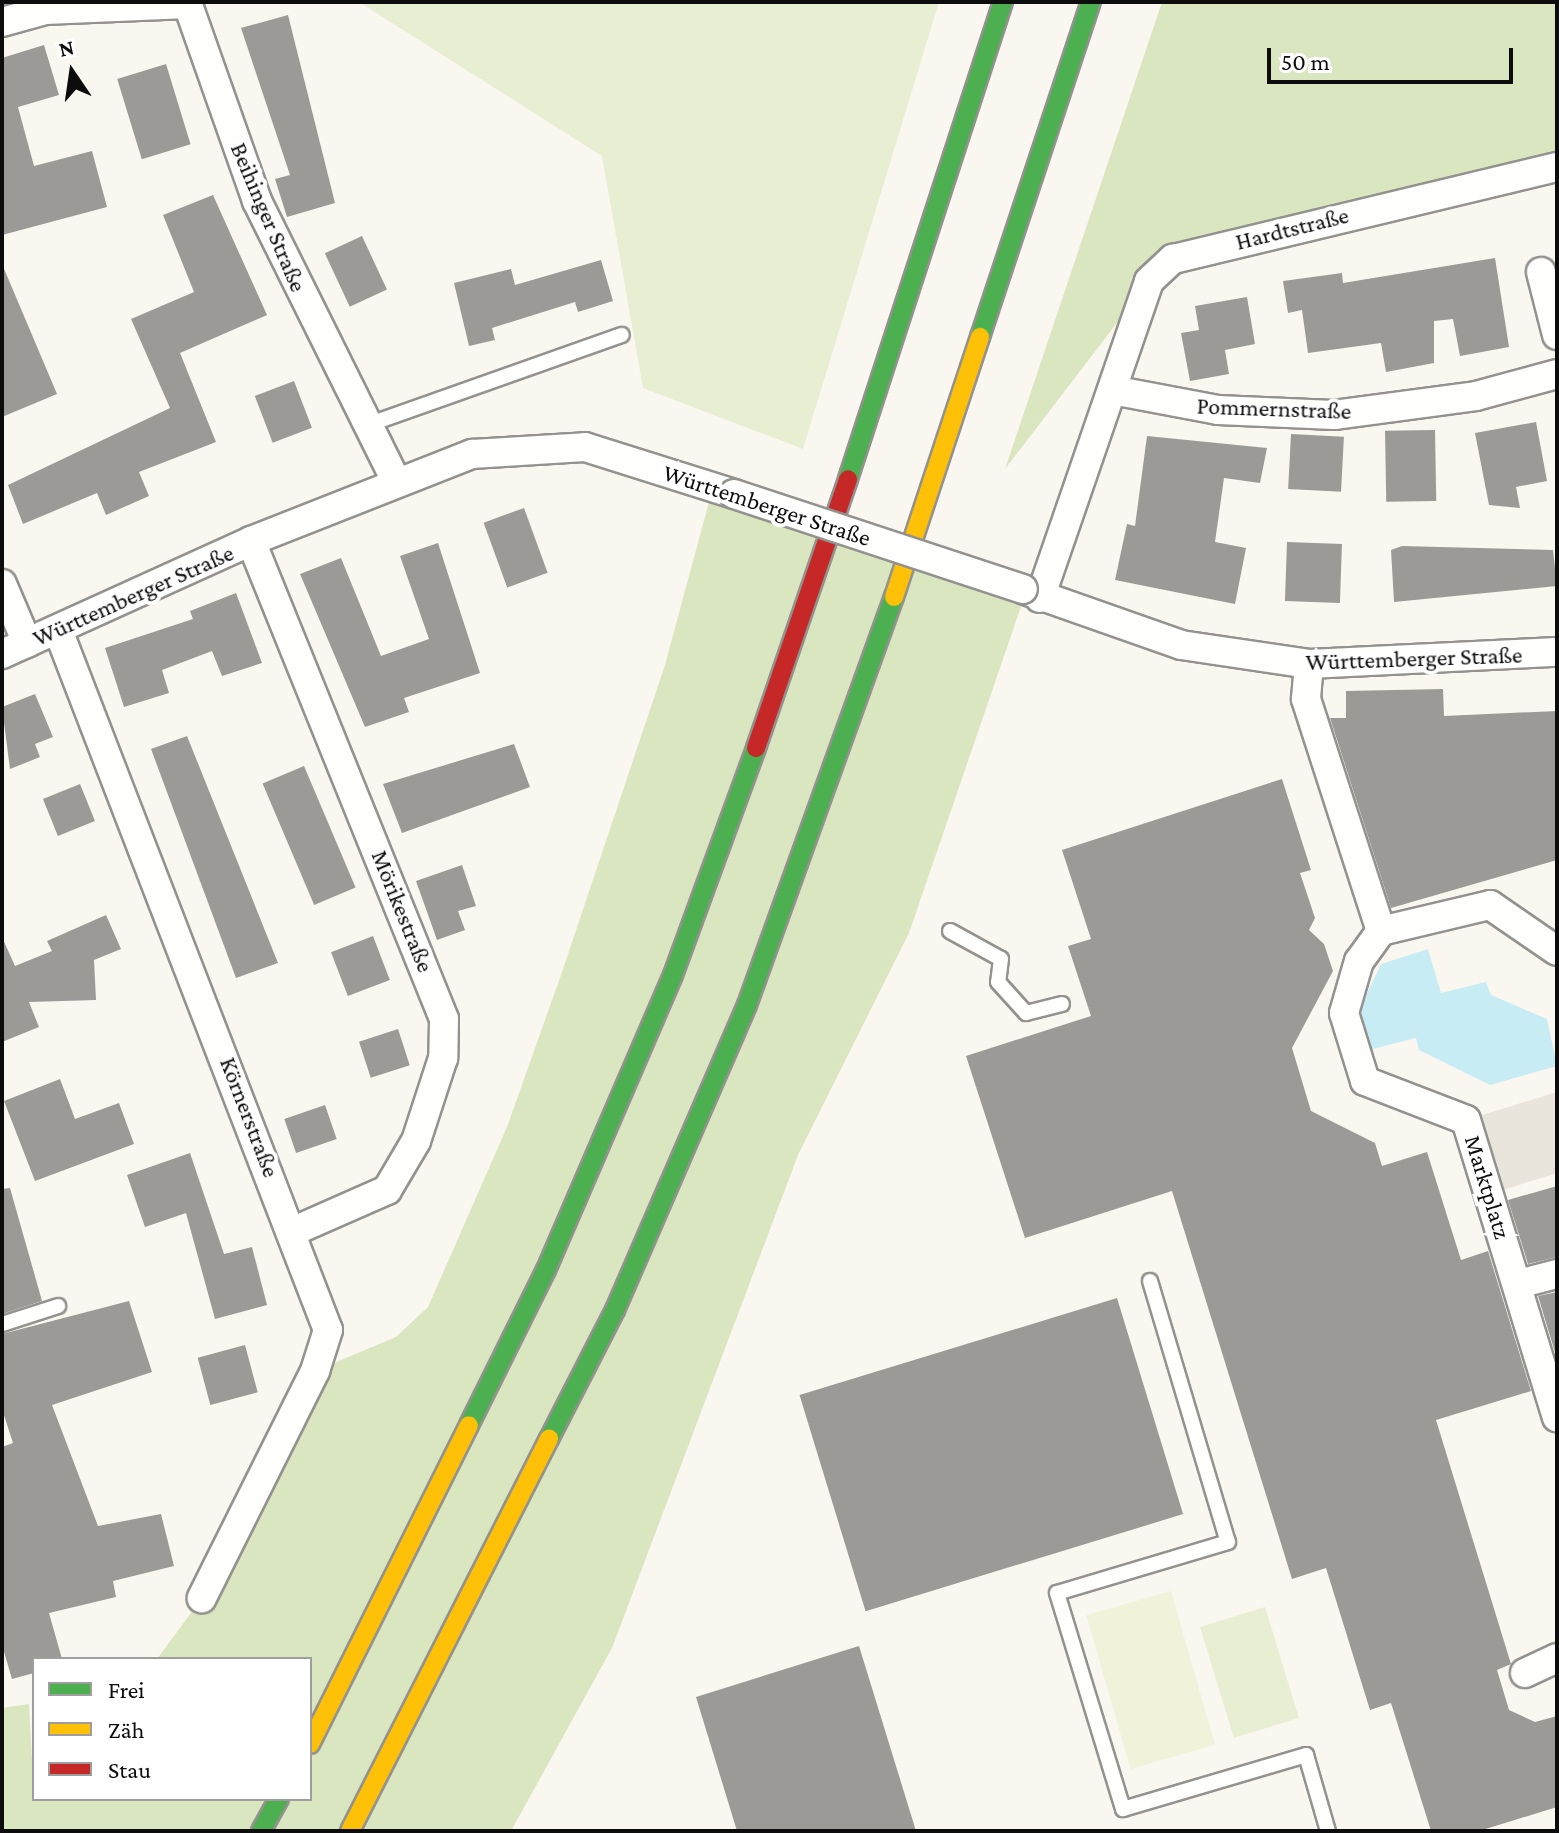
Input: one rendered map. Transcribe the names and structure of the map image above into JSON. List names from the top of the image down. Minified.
{"streets":{"street":["Beihinger Straße","Hardtstraße","Pommernstraße","Württemberger Straße","Mörikestraße","Körnerstraße","Marktplatz"]},"crossings":[["Beihinger Straße","Württemberger Straße"],["Hardtstraße","Pommernstraße"],["Württemberger Straße","Mörikestraße"],["Württemberger Straße","Körnerstraße"],["Mörikestraße","Körnerstraße"]],"legend":["Frei","Zäh","Stau"],"scale_bar":"50 m","north":"top"}
